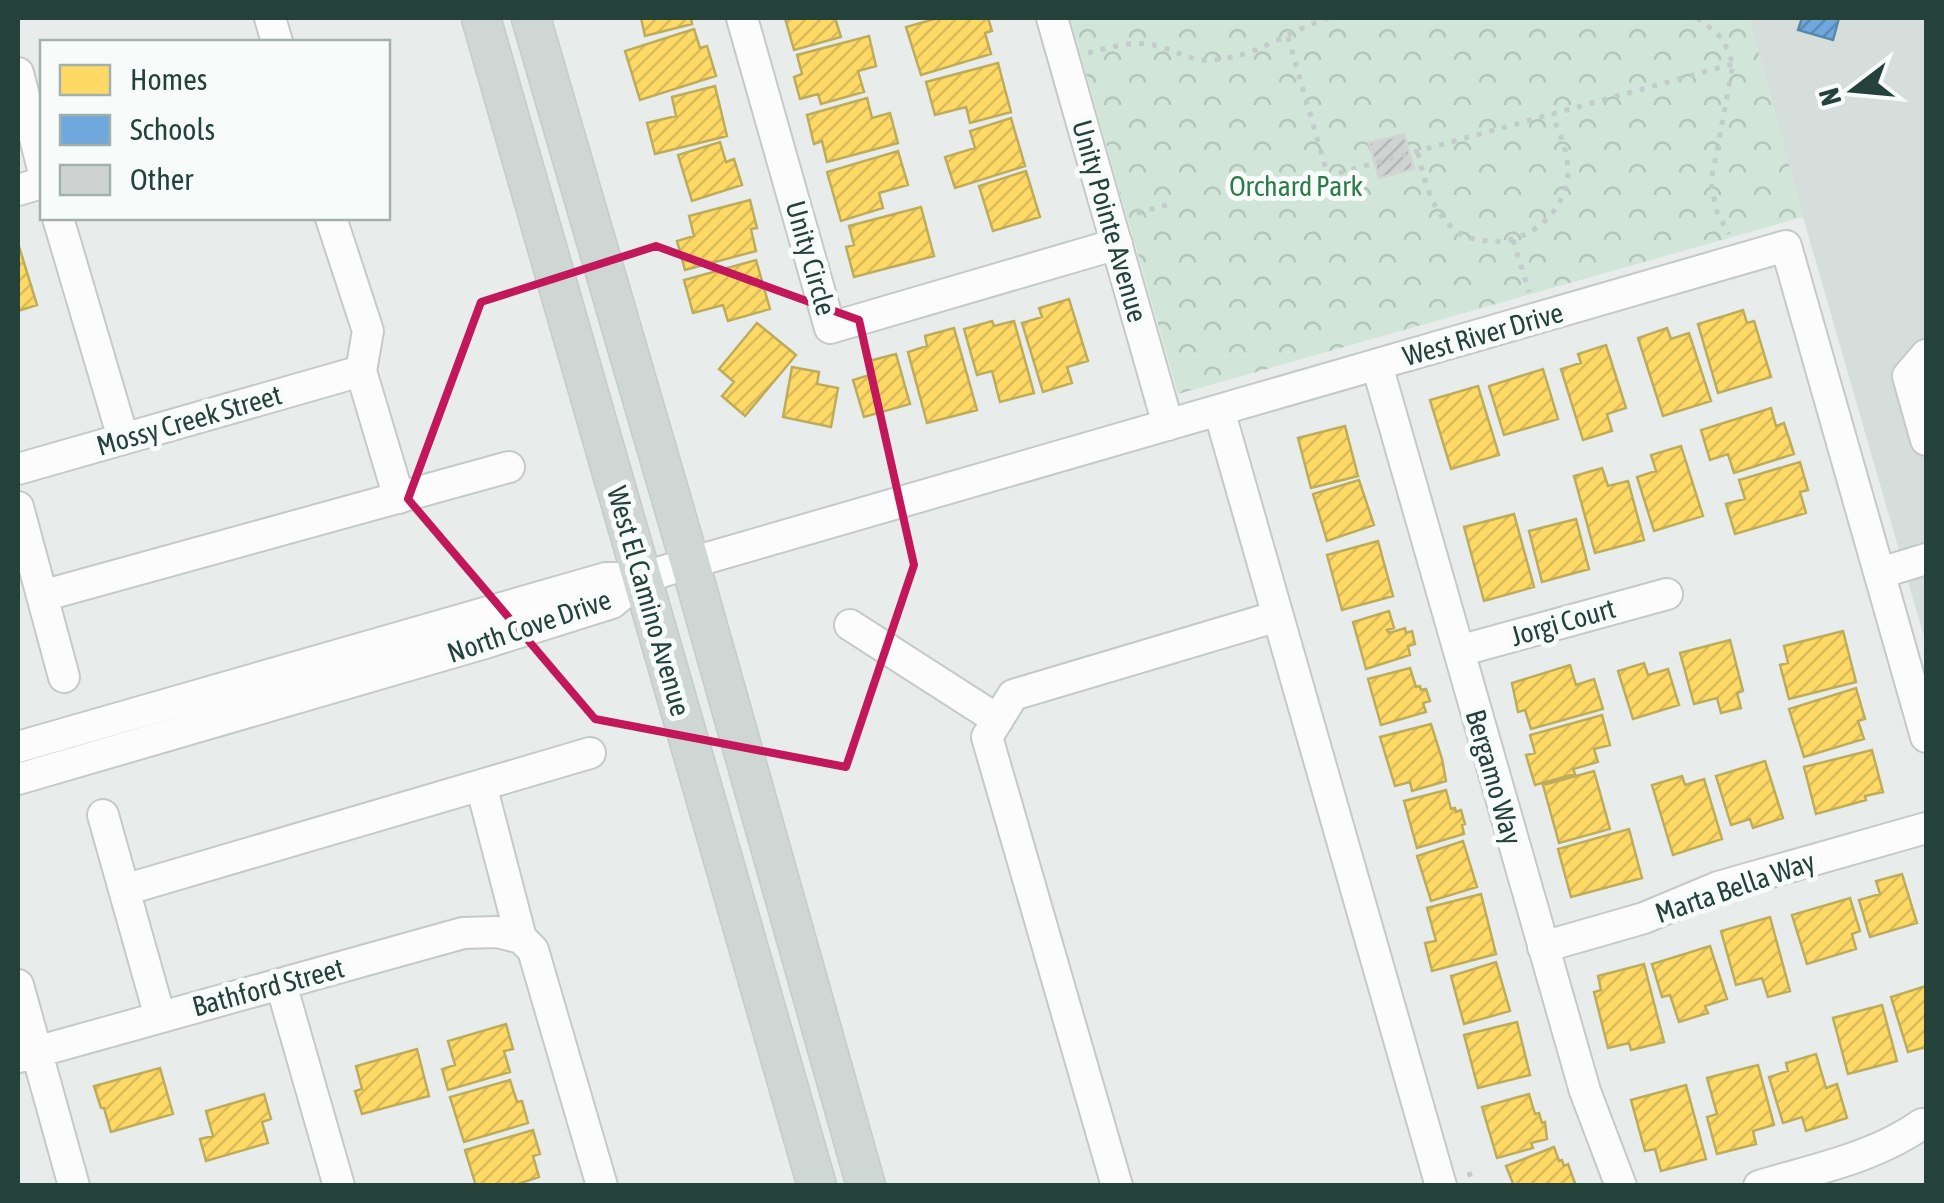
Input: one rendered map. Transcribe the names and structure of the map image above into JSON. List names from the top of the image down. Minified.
{"streets":{"main road":["West El Camino Avenue"],"street":["Unity Pointe Avenue","Unity Circle","West River Drive","Mossy Creek Street","Jorgi Court","North Cove Drive","Bergamo Way","Marta Bella Way","Bathford Street"]},"crossings":[["Unity Pointe Avenue","Unity Circle"],["Unity Pointe Avenue","West River Drive"],["West River Drive","West El Camino Avenue"],["West River Drive","North Cove Drive"],["West River Drive","Bergamo Way"],["West El Camino Avenue","North Cove Drive"],["Jorgi Court","Bergamo Way"],["Bergamo Way","Marta Bella Way"]],"parks":["Orchard Park"],"legend":["Homes","Schools","Other"],"north":"left"}
